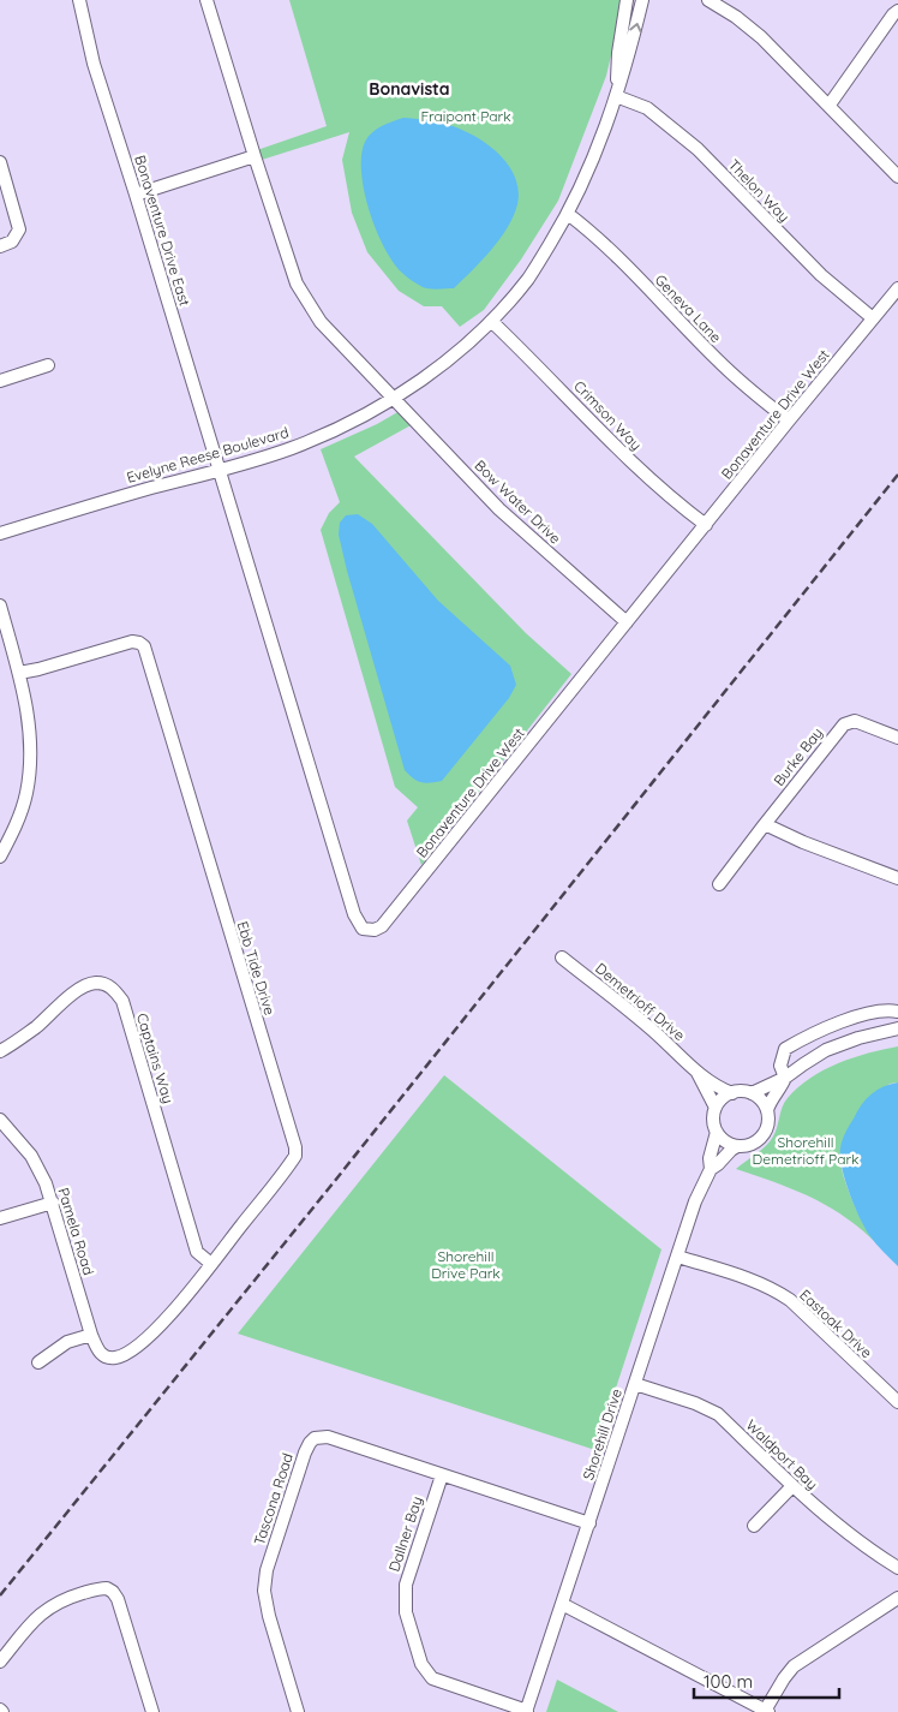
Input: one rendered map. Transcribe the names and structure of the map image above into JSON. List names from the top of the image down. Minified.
{"streets":{"street":["Thelon Way","Bonaventure Drive East","Geneva Lane","Bonaventure Drive West","Crimson Way","Evelyne Reese Boulevard","Bow Water Drive","Burke Bay","Ebb Tide Drive","Demetrioff Drive","Captains Way","Pamela Road","Eastoak Drive","Shorehill Drive","Waldport Bay","Tascona Road","Dallner Bay"]},"crossings":[["Thelon Way","Bonaventure Drive West"],["Thelon Way","Evelyne Reese Boulevard"],["Bonaventure Drive East","Bonaventure Drive West"],["Bonaventure Drive East","Evelyne Reese Boulevard"],["Geneva Lane","Bonaventure Drive West"],["Geneva Lane","Evelyne Reese Boulevard"],["Bonaventure Drive West","Crimson Way"],["Bonaventure Drive West","Evelyne Reese Boulevard"],["Bonaventure Drive West","Bow Water Drive"],["Crimson Way","Evelyne Reese Boulevard"],["Evelyne Reese Boulevard","Bow Water Drive"],["Ebb Tide Drive","Captains Way"],["Ebb Tide Drive","Pamela Road"],["Demetrioff Drive","Shorehill Drive"],["Eastoak Drive","Shorehill Drive"],["Shorehill Drive","Waldport Bay"],["Shorehill Drive","Tascona Road"],["Shorehill Drive","Dallner Bay"],["Tascona Road","Dallner Bay"]],"districts":["Bonavista"],"parks":["Fraipont Park","Shorehill Demetrioff Park","Shorehill Drive Park"],"scale_bar":"100 m"}
